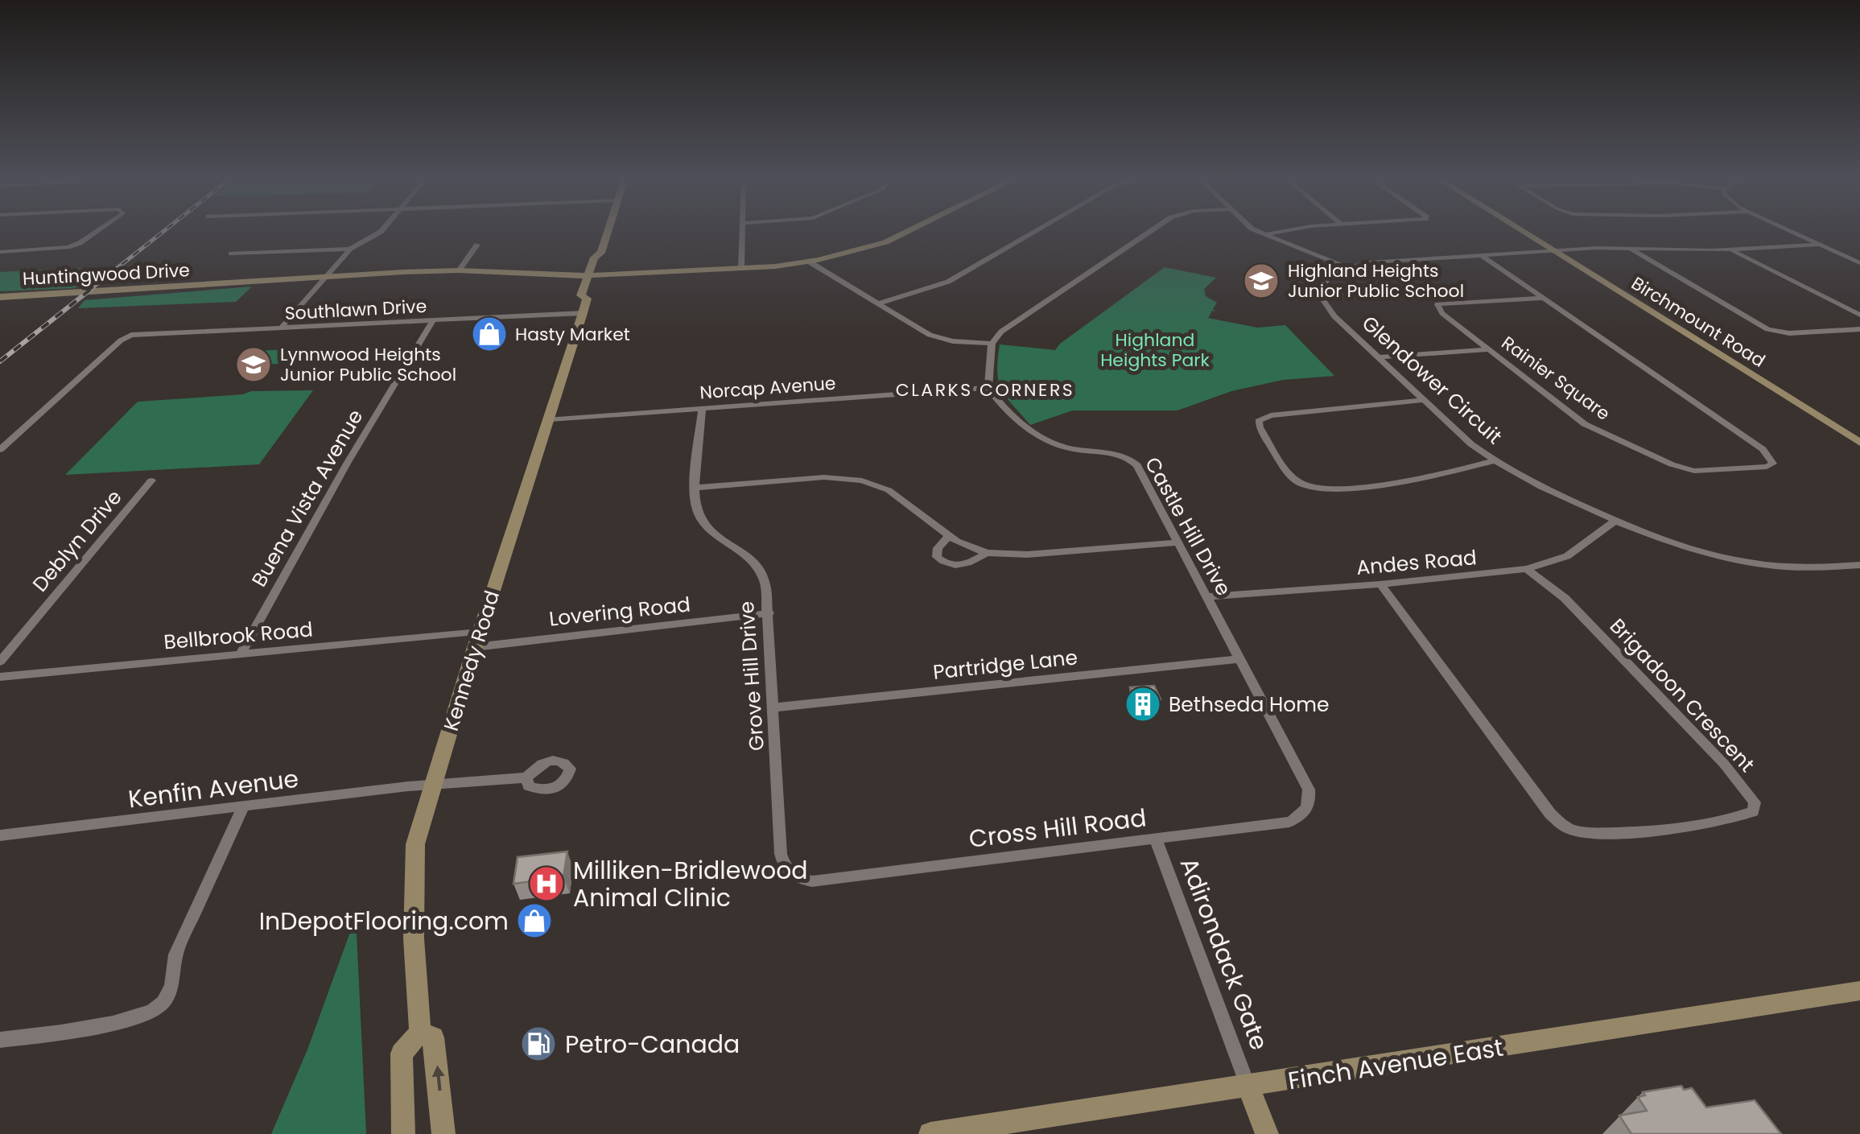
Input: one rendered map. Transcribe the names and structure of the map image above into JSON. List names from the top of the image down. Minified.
{"streets":{"main road":["Huntingwood Drive","Birchmount Road","Kennedy Road","Finch Avenue East"],"street":["Southlawn Drive","Rainier Square","Glendower Circuit","Norcap Avenue","Buena Vista Avenue","Castle Hill Drive","Deblyn Drive","Andes Road","Lovering Road","Bellbrook Road","Partridge Lane","Grove Hill Drive","Brigadoon Crescent","Kenfin Avenue","Cross Hill Road","Adirondack Gate"]},"crossings":[["Huntingwood Drive","Kennedy Road"],["Southlawn Drive","Buena Vista Avenue"],["Southlawn Drive","Kennedy Road"],["Glendower Circuit","Andes Road"],["Norcap Avenue","Castle Hill Drive"],["Norcap Avenue","Kennedy Road"],["Norcap Avenue","Grove Hill Drive"],["Buena Vista Avenue","Bellbrook Road"],["Castle Hill Drive","Andes Road"],["Castle Hill Drive","Partridge Lane"],["Castle Hill Drive","Cross Hill Road"],["Andes Road","Brigadoon Crescent"],["Lovering Road","Bellbrook Road"],["Lovering Road","Kennedy Road"],["Lovering Road","Grove Hill Drive"],["Bellbrook Road","Kennedy Road"],["Kennedy Road","Kenfin Avenue"],["Partridge Lane","Grove Hill Drive"],["Grove Hill Drive","Cross Hill Road"],["Cross Hill Road","Adirondack Gate"],["Adirondack Gate","Finch Avenue East"]],"districts":["CLARKS CORNERS"],"parks":["Highland Heights Park"],"places":{"school or university":["Highland Heights Junior Public School","Lynnwood Heights Junior Public School"],"shop":["Hasty Market","InDepotFlooring.com"],"building":["Bethseda Home"],"hospital":["Milliken-Bridlewood Animal Clinic"],"fuel station":["Petro-Canada"]}}
